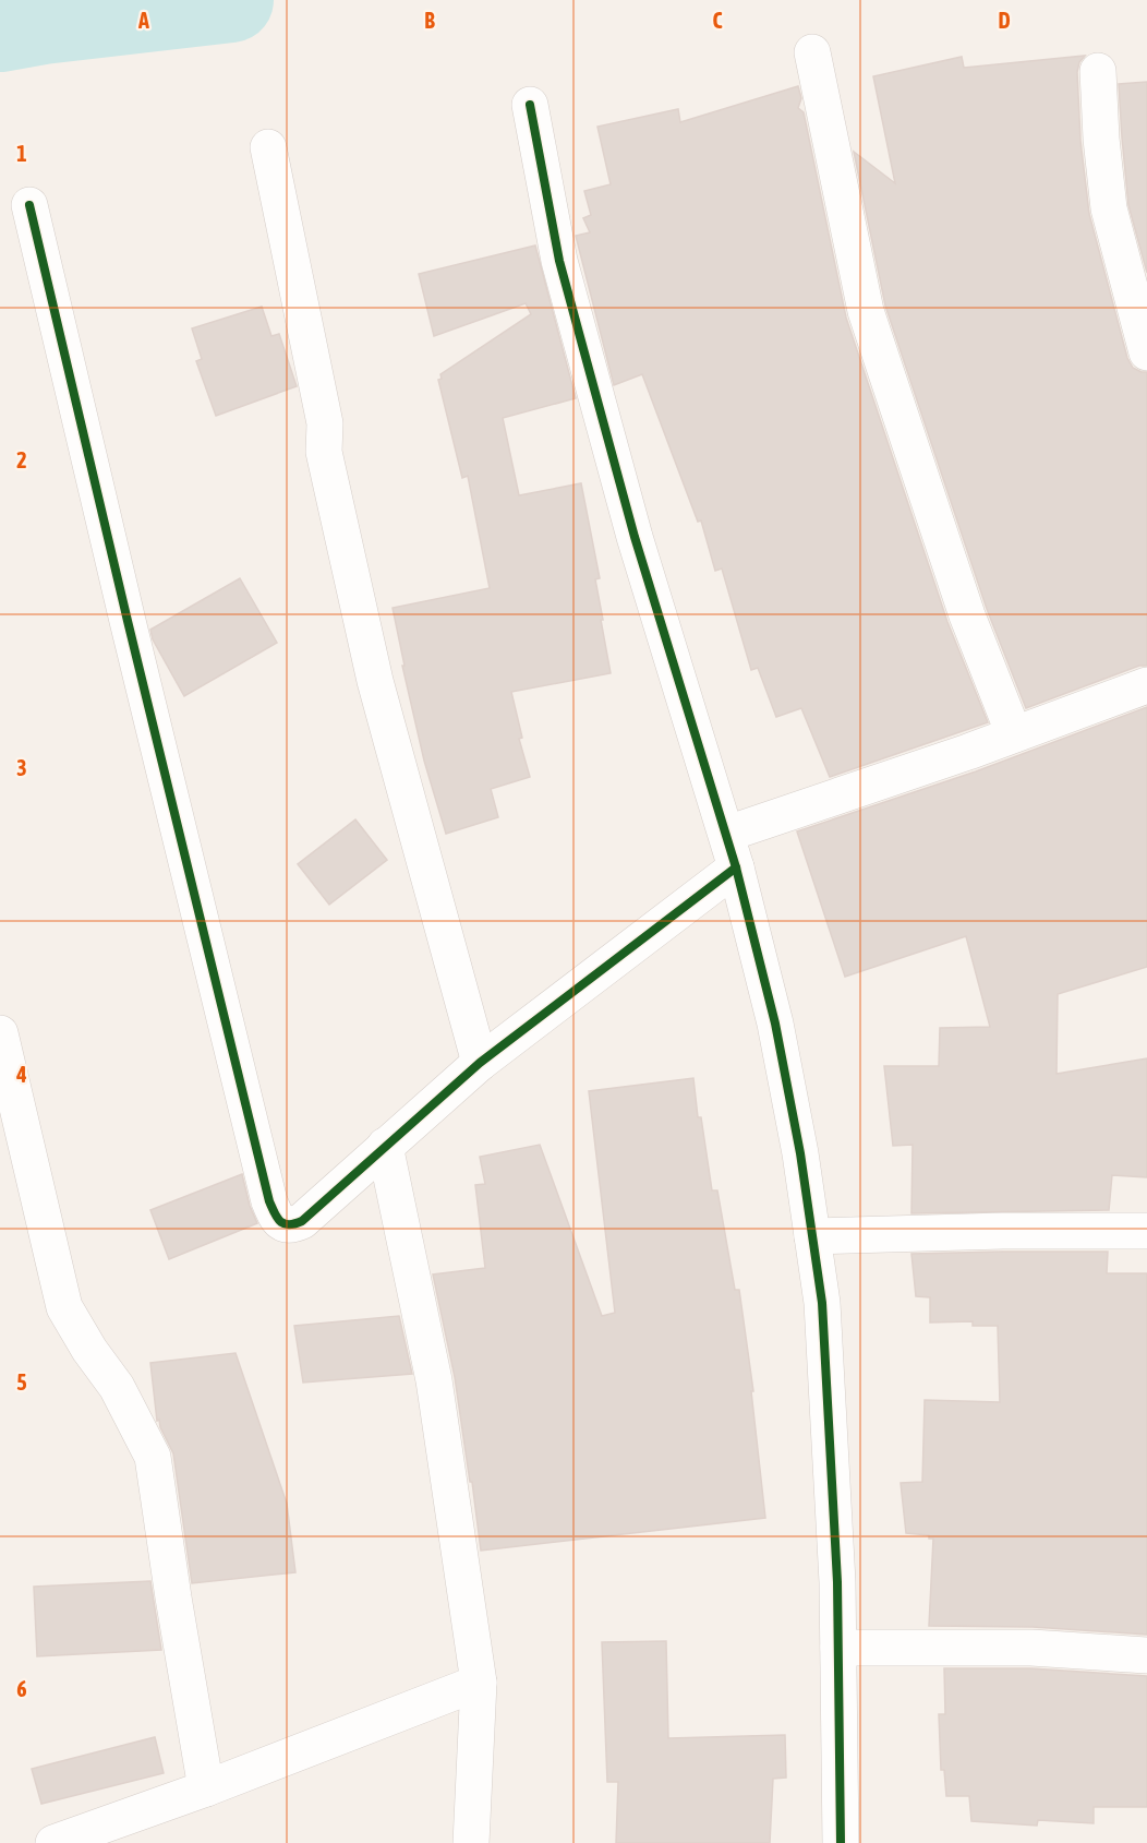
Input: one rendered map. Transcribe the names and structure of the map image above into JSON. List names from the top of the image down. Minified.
{"grid":{"columns":["A","B","C","D"],"rows":["1","2","3","4","5","6"]}}
